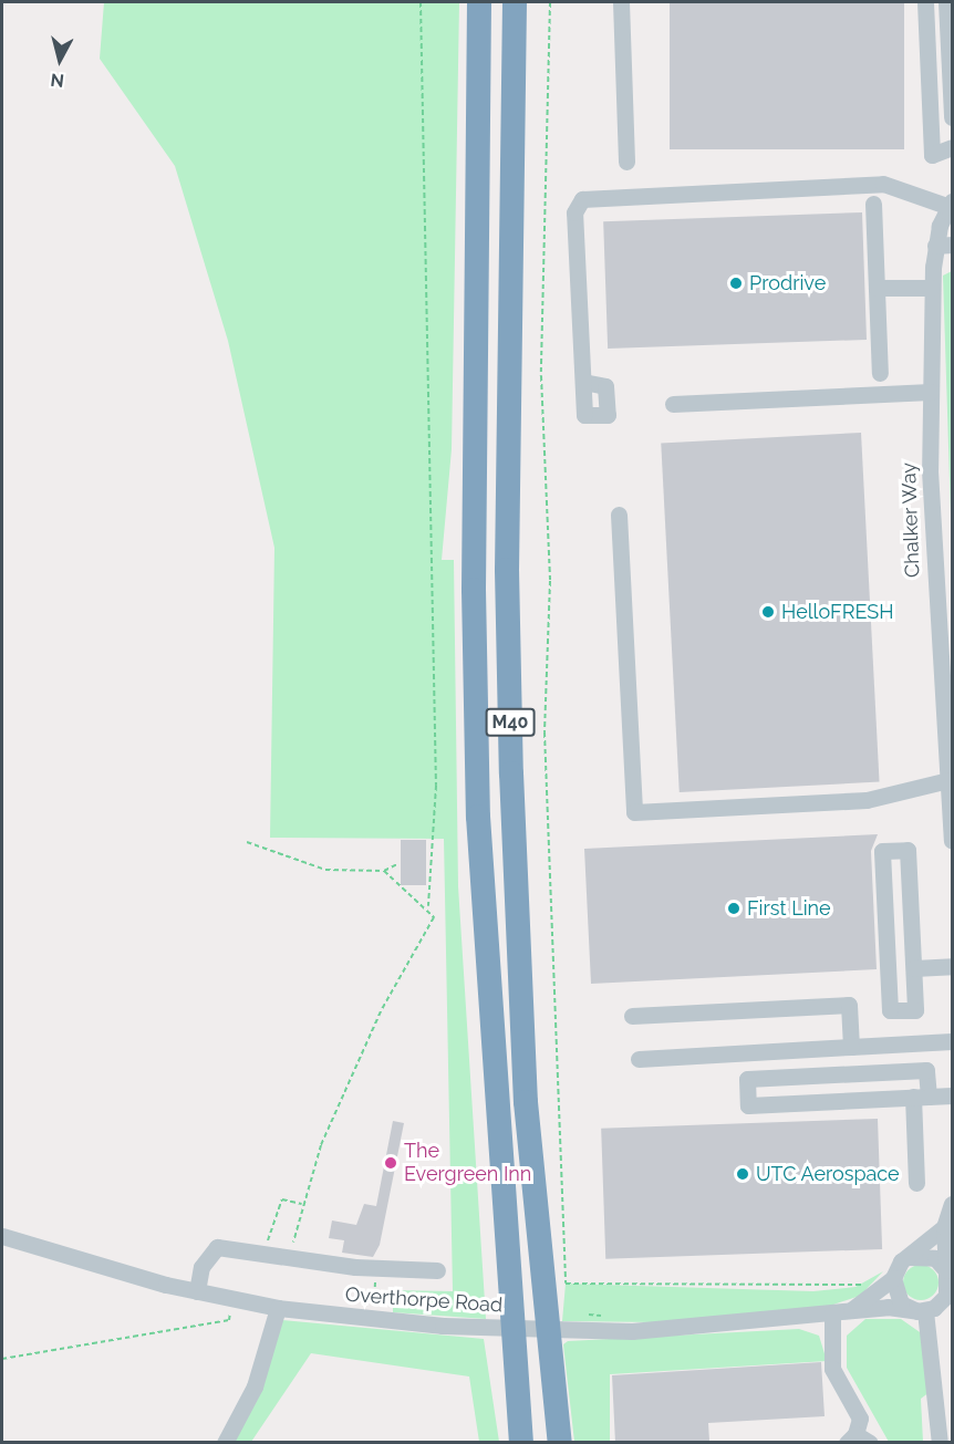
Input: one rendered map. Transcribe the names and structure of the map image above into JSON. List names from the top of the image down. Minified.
{"streets":{"highway":["M40"],"street":["Chalker Way","Overthorpe Road"]},"places":["Prodrive","HelloFRESH","First Line","The Evergreen Inn","UTC Aerospace"],"north":"bottom"}
